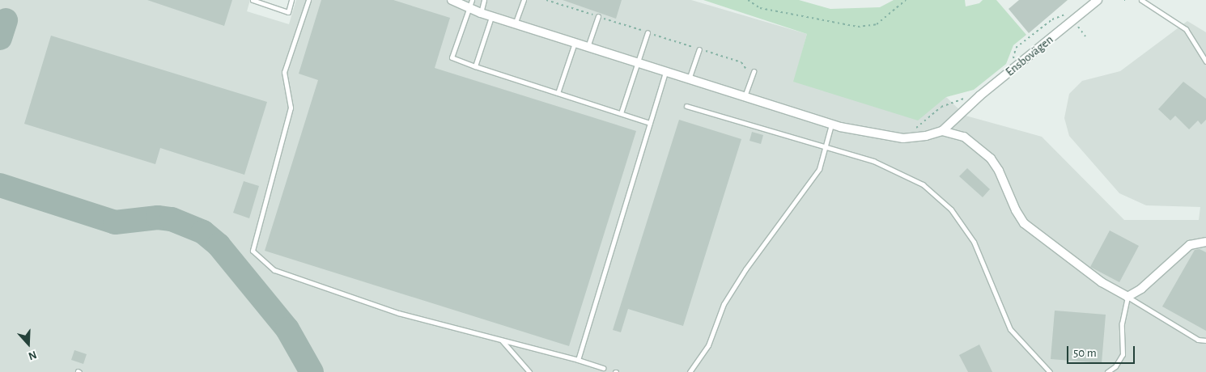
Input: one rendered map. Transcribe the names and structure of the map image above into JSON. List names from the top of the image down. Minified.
{"streets":{"street":["Ensbovägen"]},"scale_bar":"50 m","north":"bottom"}
